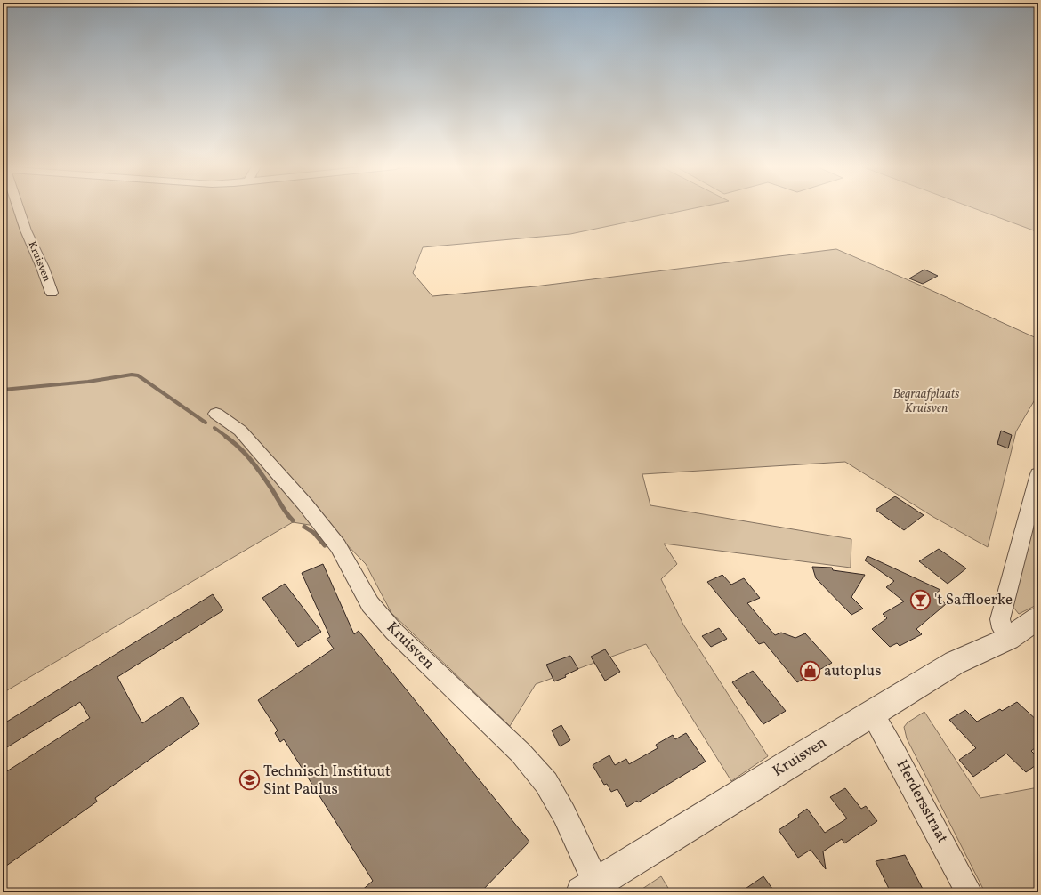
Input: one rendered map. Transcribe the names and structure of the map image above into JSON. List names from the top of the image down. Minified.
{"streets":{"street":["Kruisven","Herdersstraat"]},"crossings":[["Kruisven","Herdersstraat"]],"parks":["Begraafplaats Kruisven"],"places":{"bar":["'t Saffloerke"],"shop":["autoplus"],"school or university":["Technisch Instituut Sint Paulus"]}}
